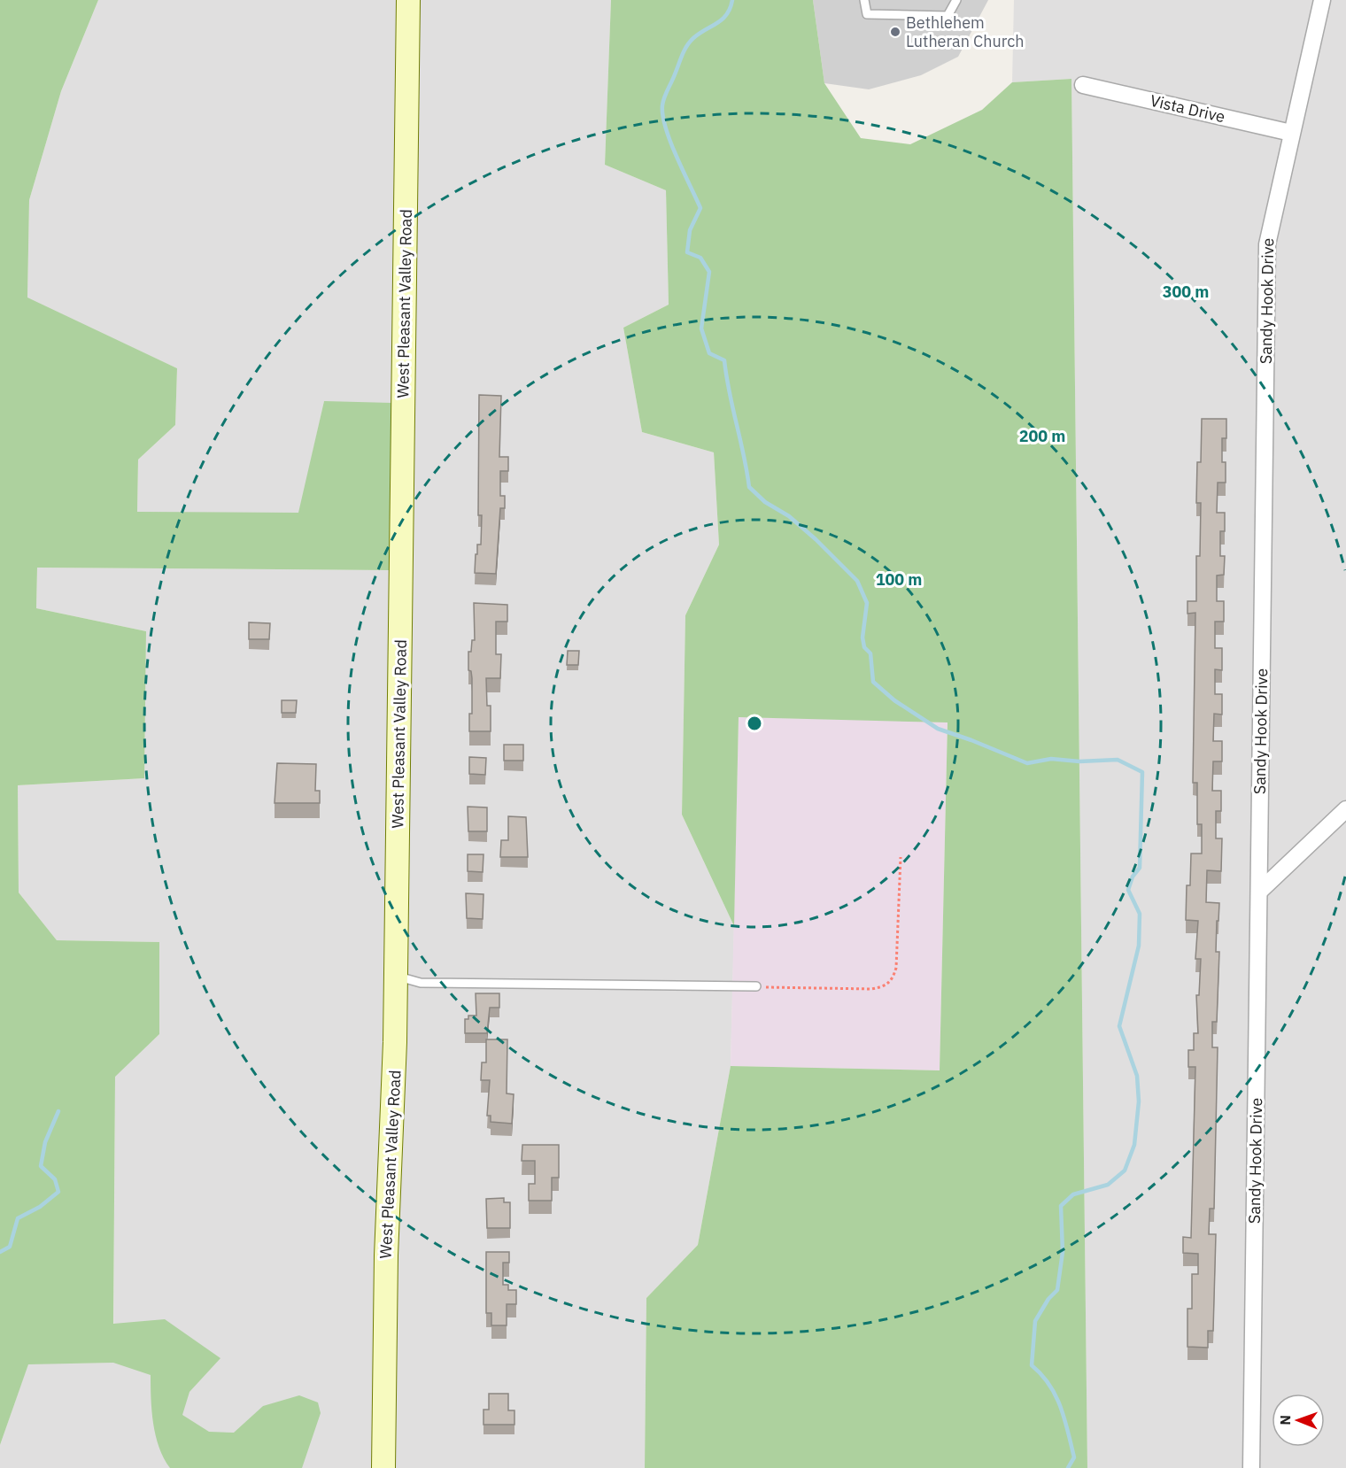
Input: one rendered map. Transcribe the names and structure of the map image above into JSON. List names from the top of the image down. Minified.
{"streets":{"main road":["West Pleasant Valley Road"],"street":["Vista Drive","Sandy Hook Drive"]},"crossings":[["Vista Drive","Sandy Hook Drive"]],"places":["Bethlehem Lutheran Church"],"north":"left","rings":["300 m","200 m","100 m"]}
